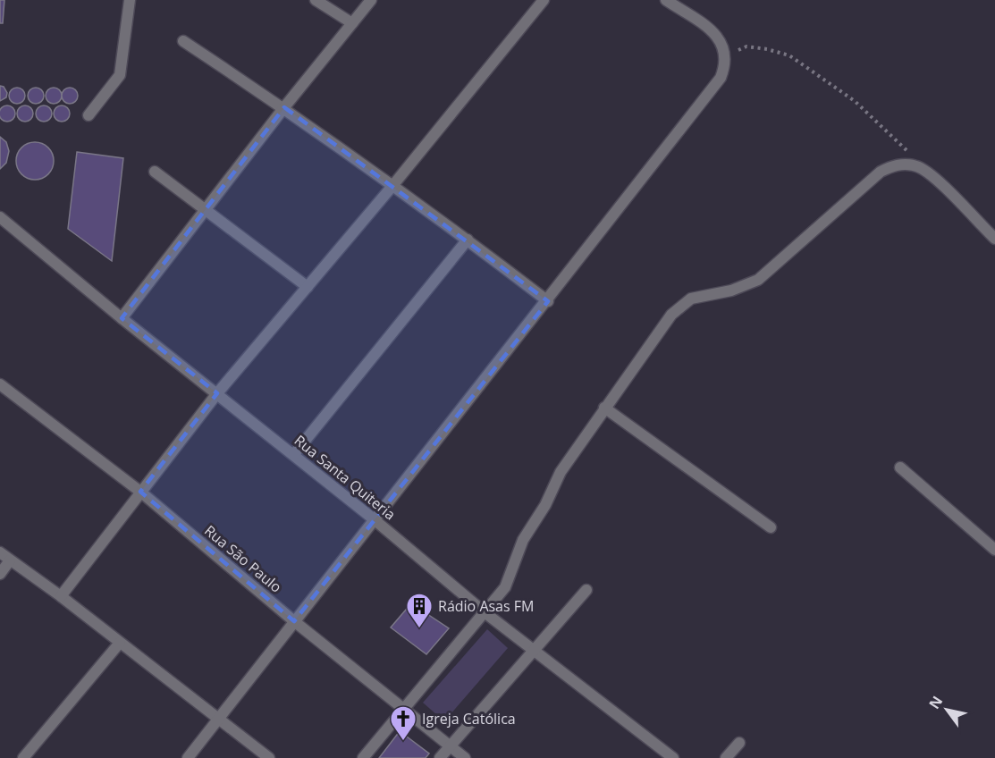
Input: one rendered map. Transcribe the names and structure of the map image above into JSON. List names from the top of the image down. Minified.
{"streets":{"street":["Rua Santa Quiteria","Rua São Paulo"]},"places":{"building":["Rádio Asas FM"],"church":["Igreja Católica"]},"north":"top left"}
